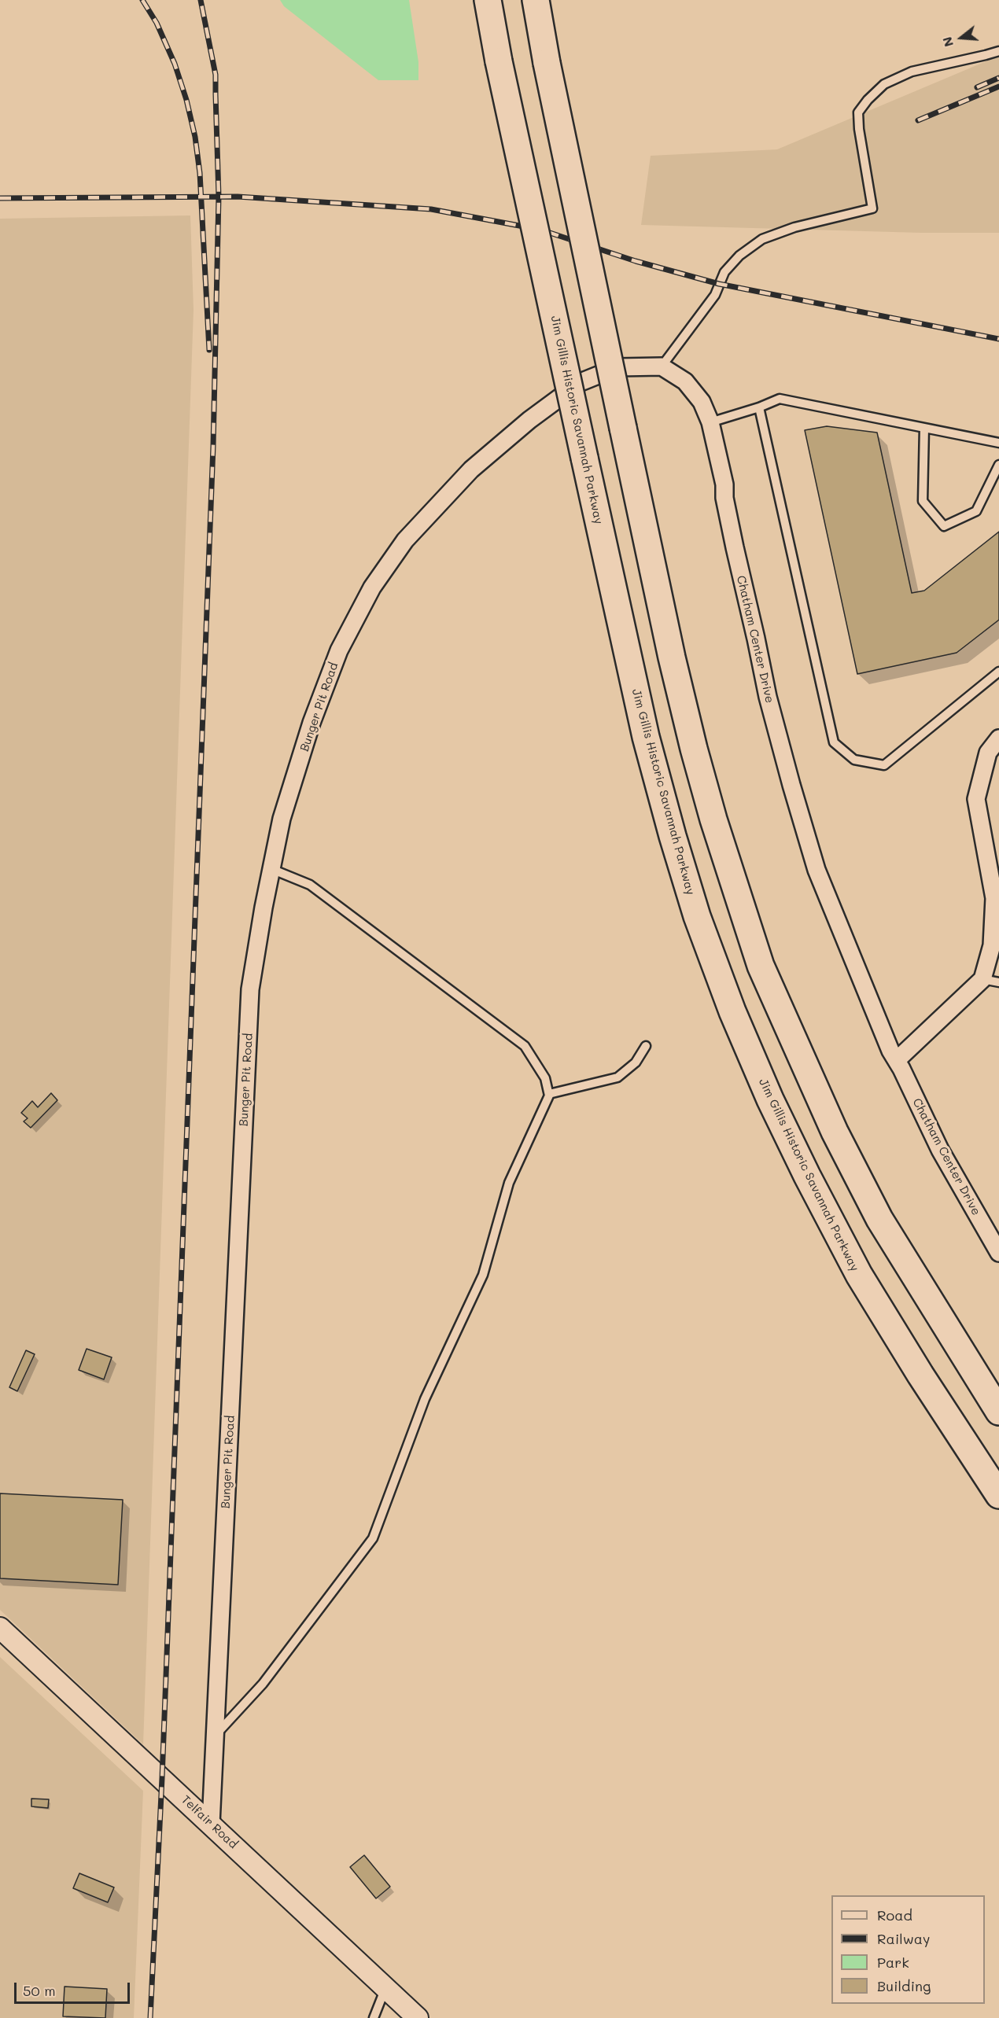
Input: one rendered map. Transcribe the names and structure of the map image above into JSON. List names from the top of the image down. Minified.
{"streets":{"highway":["Jim Gillis Historic Savannah Parkway"],"street":["Chatham Center Drive","Bunger Pit Road","Telfair Road"]},"crossings":[["Chatham Center Drive","Bunger Pit Road"],["Bunger Pit Road","Telfair Road"]],"legend":["Road","Railway","Park","Building"],"scale_bar":"50 m","north":"left"}
